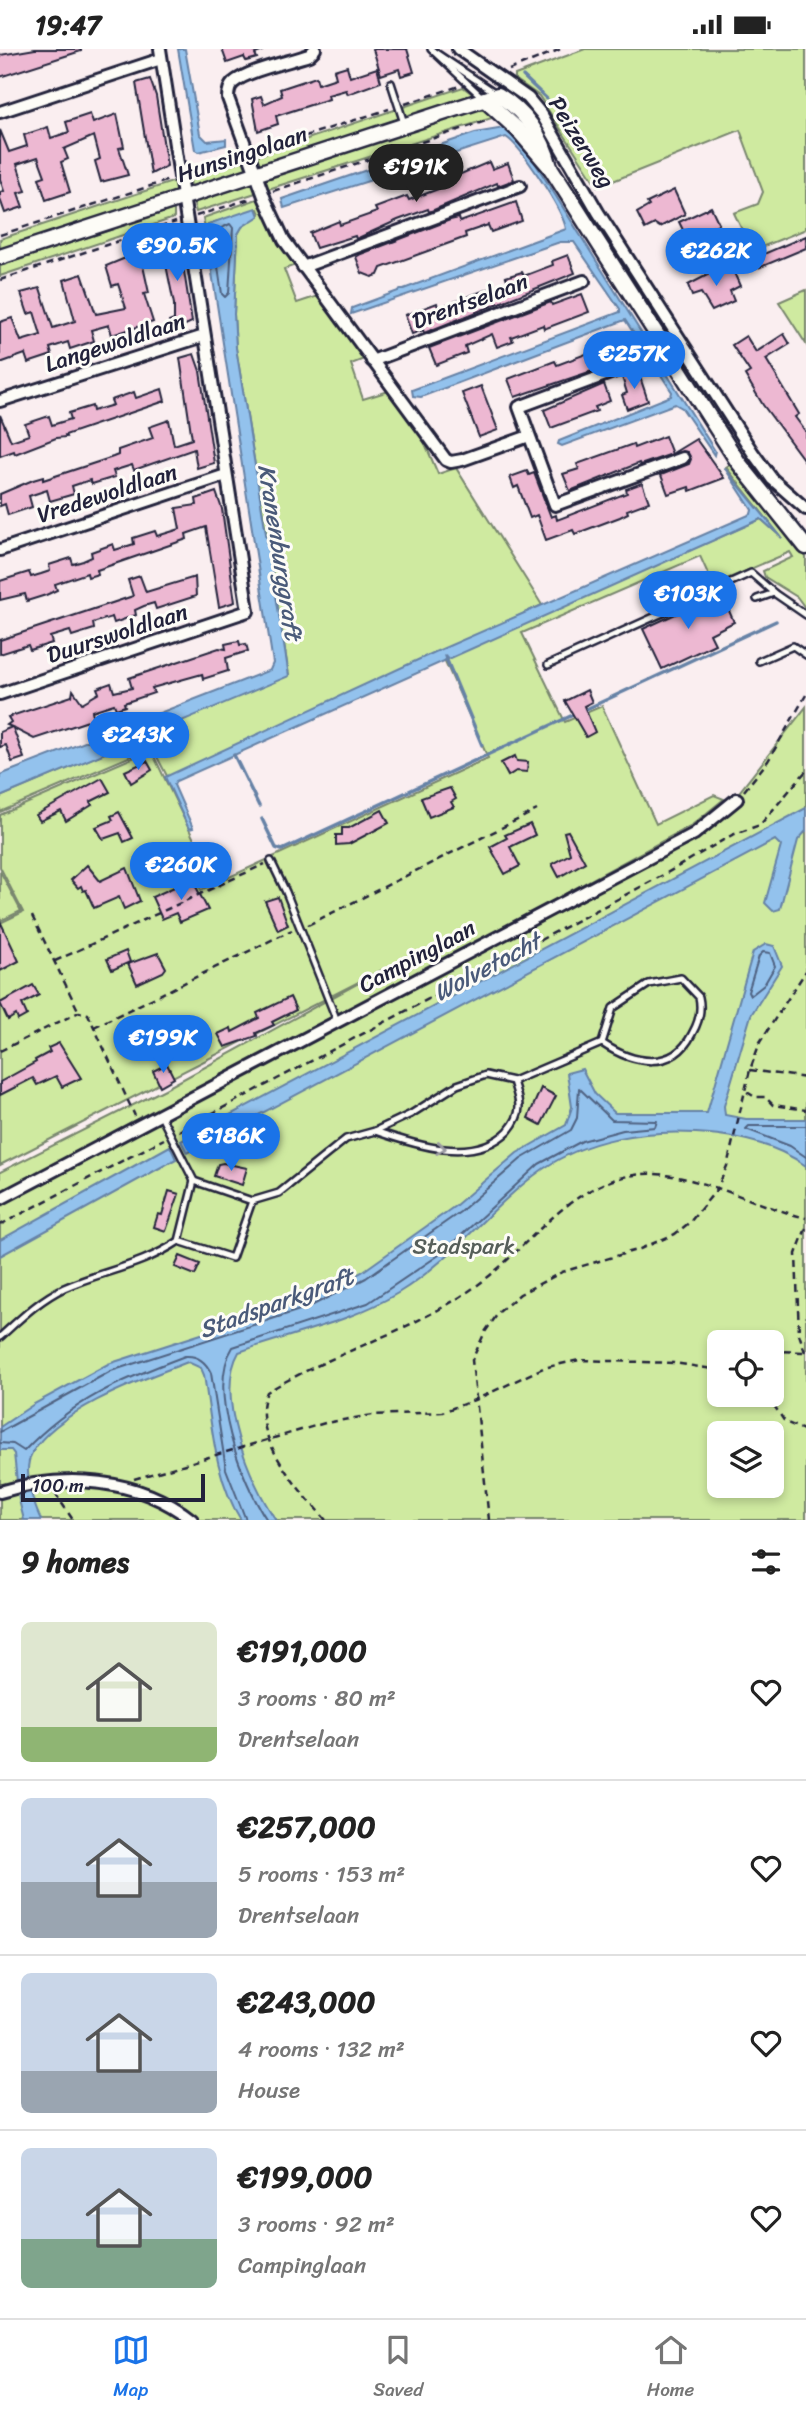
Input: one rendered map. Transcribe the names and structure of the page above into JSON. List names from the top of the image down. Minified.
{"streets":{"street":["Peizerweg","Hunsingolaan","Drentselaan","Langewoldlaan","Vredewoldlaan","Duurswoldlaan","Campinglaan"]},"crossings":[["Peizerweg","Hunsingolaan"],["Vredewoldlaan","Duurswoldlaan"]],"water":["Kranenburggraft","Wolvetocht","Stadsparkgraft"],"parks":["Stadspark"],"scale_bar":"100 m","page":{"status":"19:47","price":["€191K","€90.5K","€262K","€257K","€103K","€243K","€260K","€199K","€186K"],"scale":"100 m","heading":"9 homes","list":[{"name":"€191,000","note":"3 rooms · 80 m² · Drentselaan"},{"name":"€257,000","note":"5 rooms · 153 m² · Drentselaan"},{"name":"€243,000","note":"4 rooms · 132 m² · House"},{"name":"€199,000","note":"3 rooms · 92 m² · Campinglaan"}],"tabs":["Map","Saved","Home"]}}
